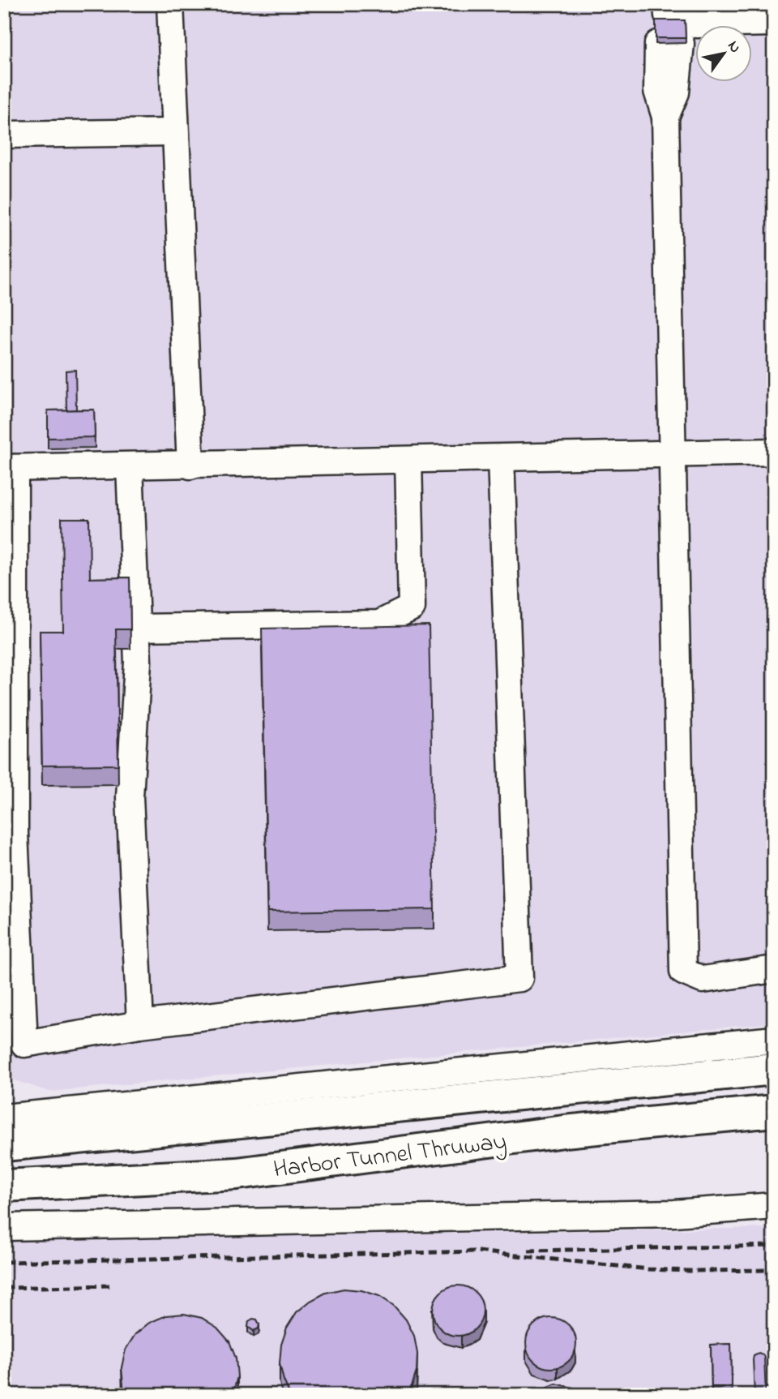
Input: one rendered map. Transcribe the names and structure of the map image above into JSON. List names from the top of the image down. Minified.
{"streets":{"highway":["Harbor Tunnel Thruway"]},"north":"top right"}
